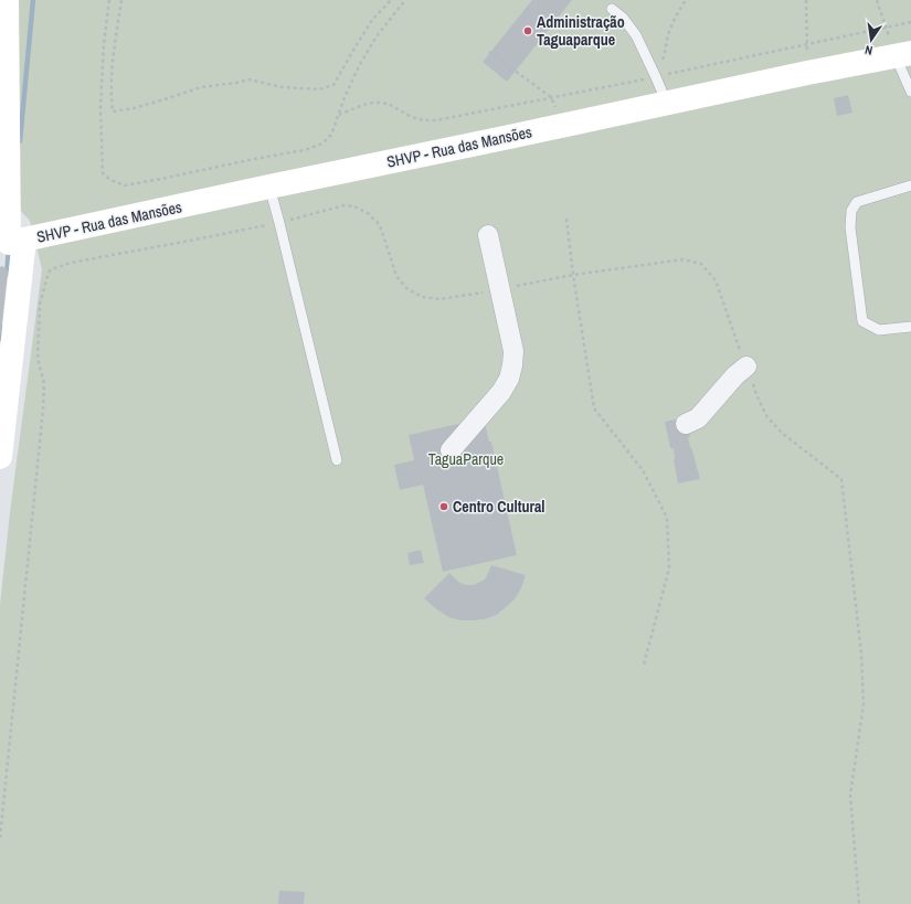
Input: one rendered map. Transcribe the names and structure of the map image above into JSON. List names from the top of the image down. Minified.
{"streets":{"street":["SHVP - Rua das Mansões"]},"parks":["TaguaParque"],"places":["Administração Taguaparque","Centro Cultural"],"north":"bottom"}
